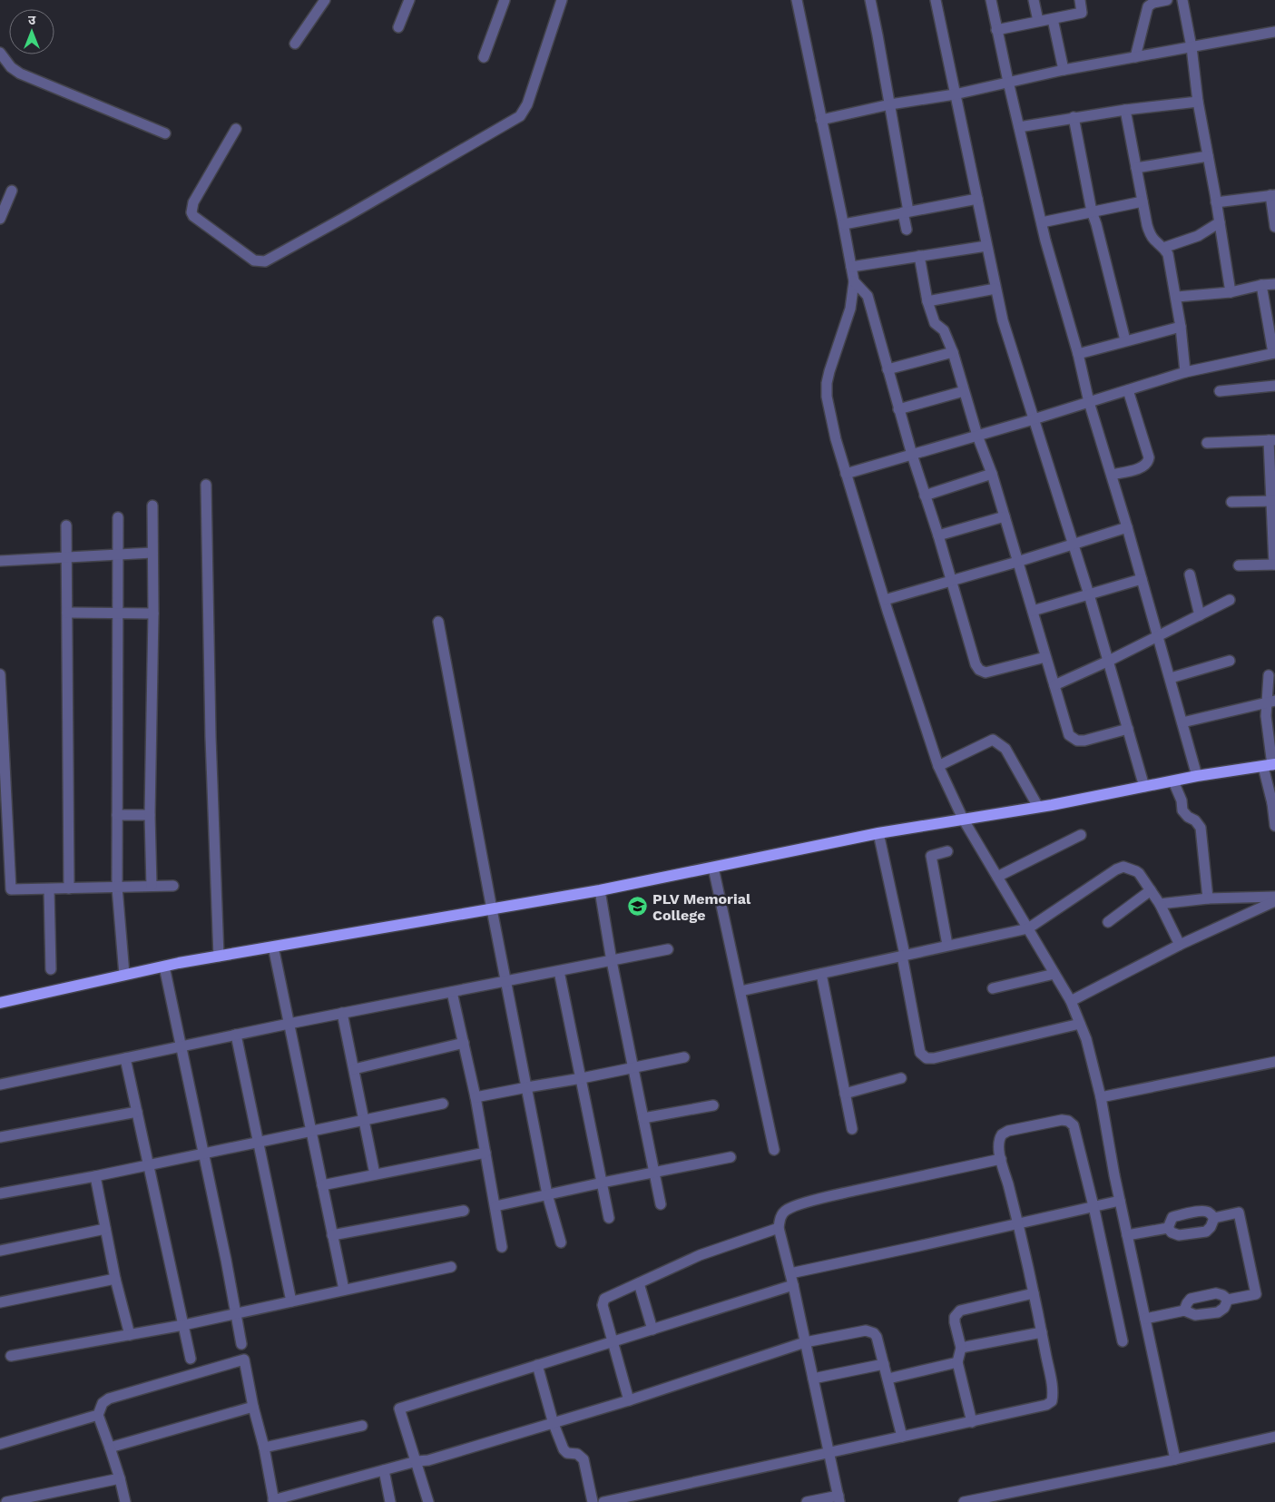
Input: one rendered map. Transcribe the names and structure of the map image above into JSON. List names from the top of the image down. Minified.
{"places":{"school or university":["PLV Memorial College"]},"north":"top"}
